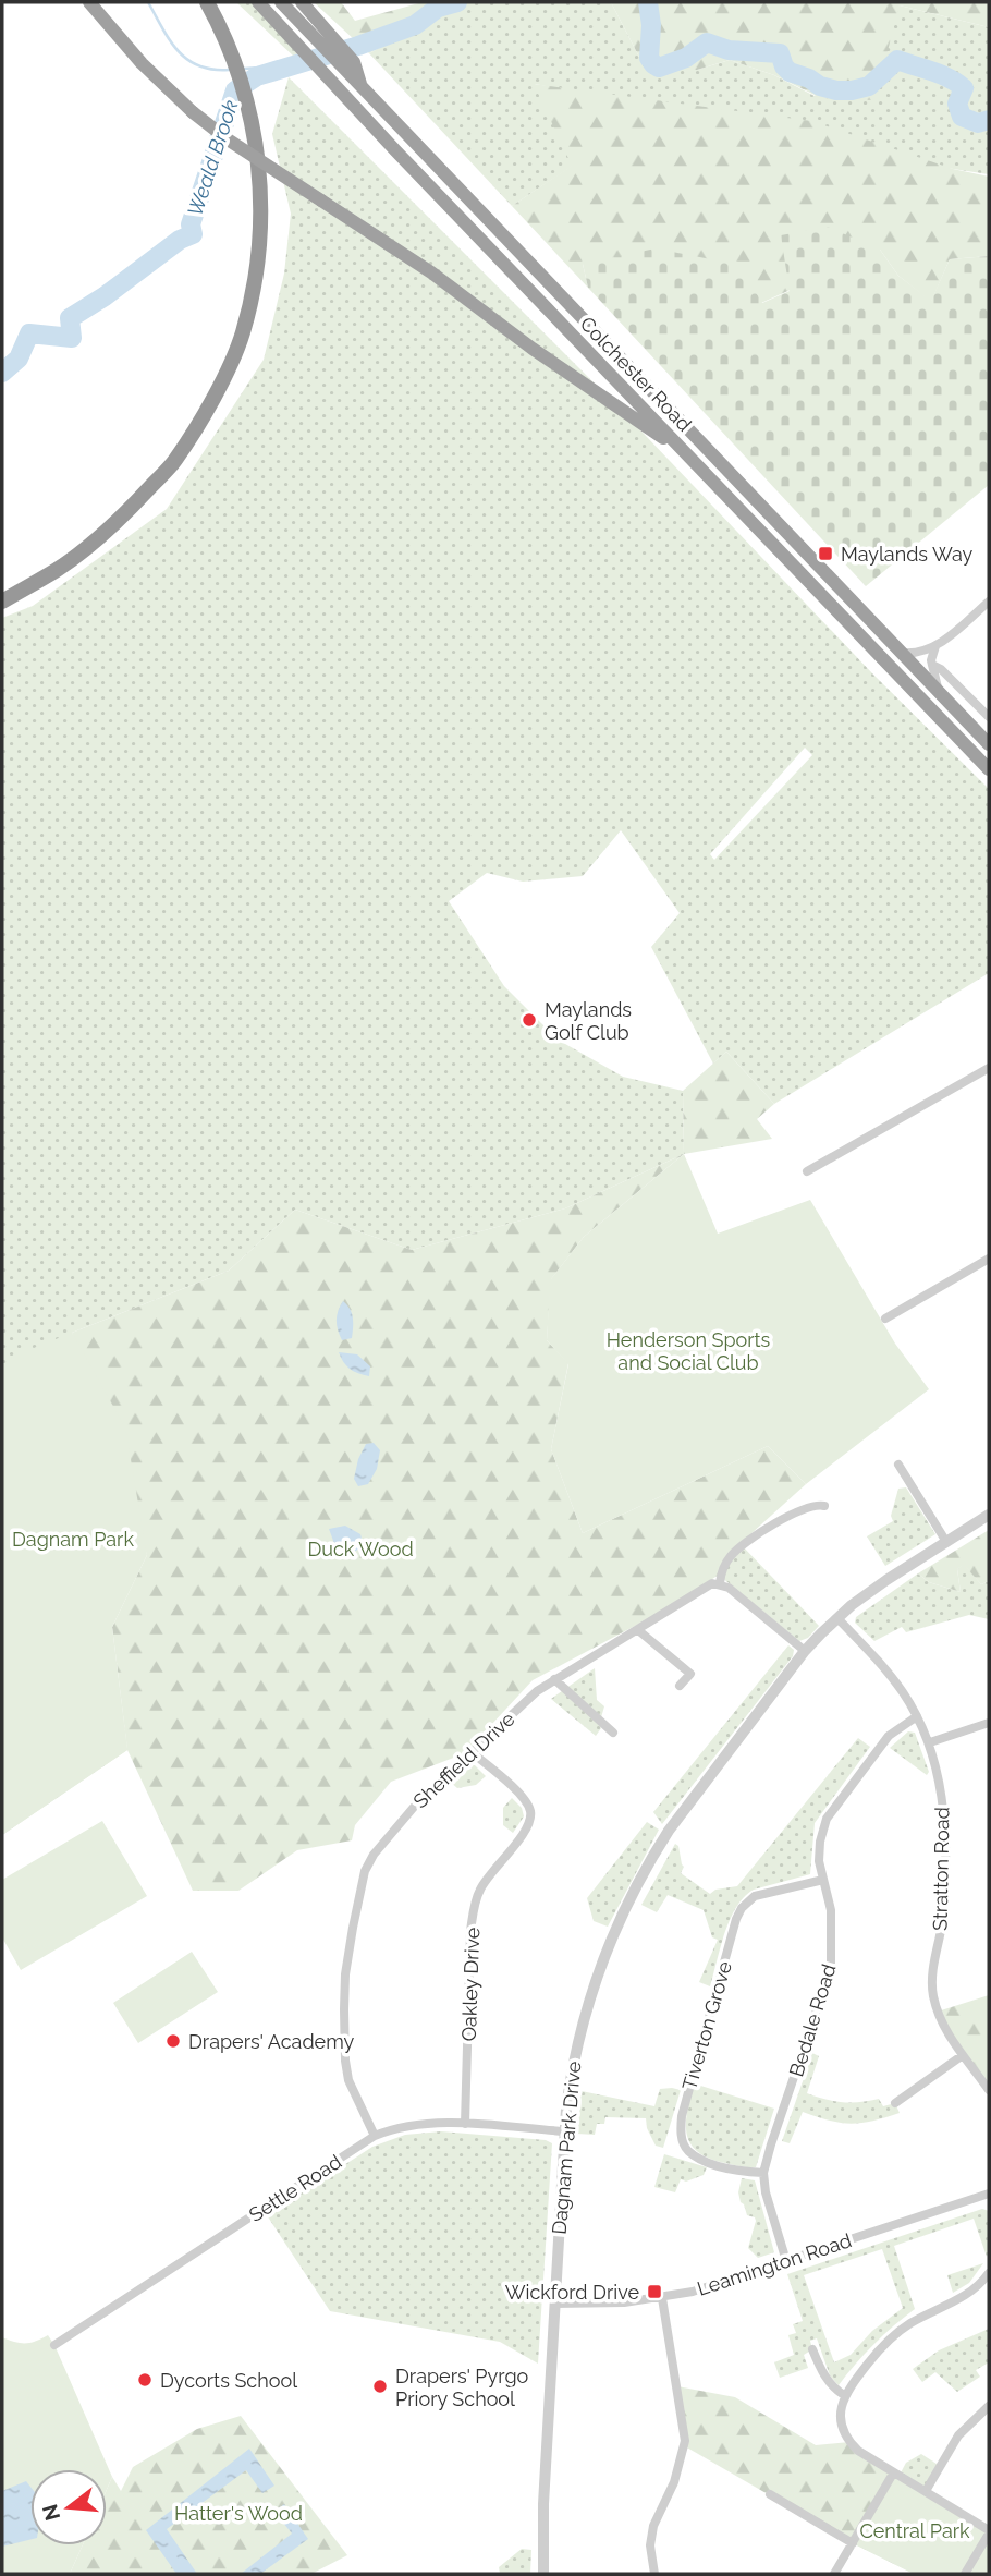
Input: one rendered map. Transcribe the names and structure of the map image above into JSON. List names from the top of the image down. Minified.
{"streets":{"highway":["Colchester Road"],"street":["Sheffield Drive","Stratton Road","Oakley Drive","Bedale Road","Tiverton Grove","Dagnam Park Drive","Settle Road","Leamington Road"]},"crossings":[["Sheffield Drive","Oakley Drive"],["Sheffield Drive","Settle Road"],["Stratton Road","Bedale Road"],["Stratton Road","Dagnam Park Drive"],["Oakley Drive","Settle Road"],["Bedale Road","Tiverton Grove"],["Bedale Road","Leamington Road"],["Dagnam Park Drive","Settle Road"],["Dagnam Park Drive","Leamington Road"]],"water":["Weald Brook"],"parks":["Henderson Sports and Social Club","Dagnam Park","Duck Wood","Hatter's Wood","Central Park"],"places":{"transit":["Maylands Way","Wickford Drive"],"other":["Maylands Golf Club","Drapers' Academy","Dycorts School","Drapers' Pyrgo Priory School"]},"north":"left"}
